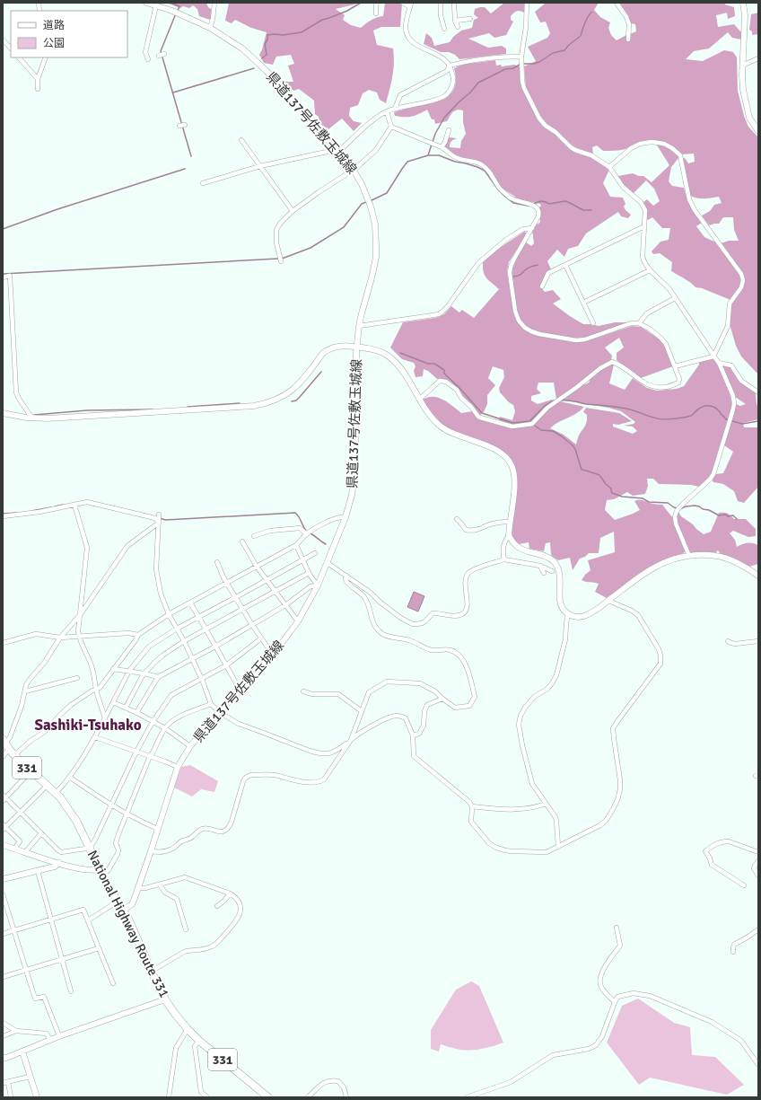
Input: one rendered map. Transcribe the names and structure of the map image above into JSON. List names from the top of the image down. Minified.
{"streets":{"highway":["331","National Highway Route 331"],"street":["県道137号佐敷玉城線"]},"crossings":[["県道137号佐敷玉城線","National Highway Route 331"]],"districts":["Sashiki-Tsuhako"],"legend":["道路","公園"]}
